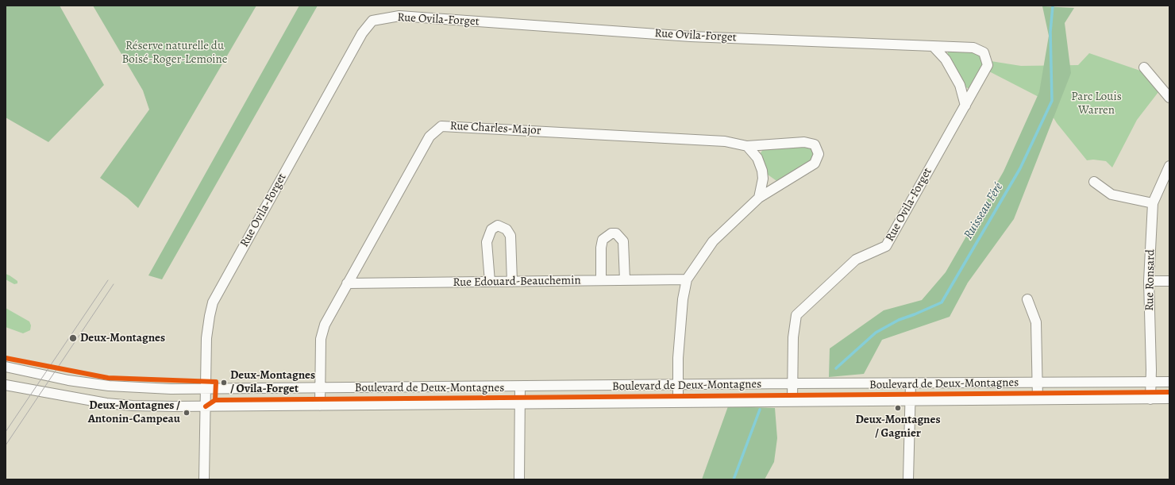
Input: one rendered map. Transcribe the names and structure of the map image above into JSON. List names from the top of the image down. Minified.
{"streets":{"street":["Rue Ovila-Forget","Rue Charles-Major","Rue Ronsard","Rue Edouard-Beauchemin","Boulevard de Deux-Montagnes"]},"crossings":[["Rue Ovila-Forget","Boulevard de Deux-Montagnes"],["Rue Charles-Major","Rue Edouard-Beauchemin"],["Rue Charles-Major","Boulevard de Deux-Montagnes"],["Rue Ronsard","Boulevard de Deux-Montagnes"]],"water":["Ruisseau Féré"],"parks":["Réserve naturelle du Boisé-Roger-Lemoine","Parc Louis Warren"],"places":["Deux-Montagnes","Deux-Montagnes / Ovila-Forget","Deux-Montagnes / Gagnier","Deux-Montagnes / Antonin-Campeau"]}
